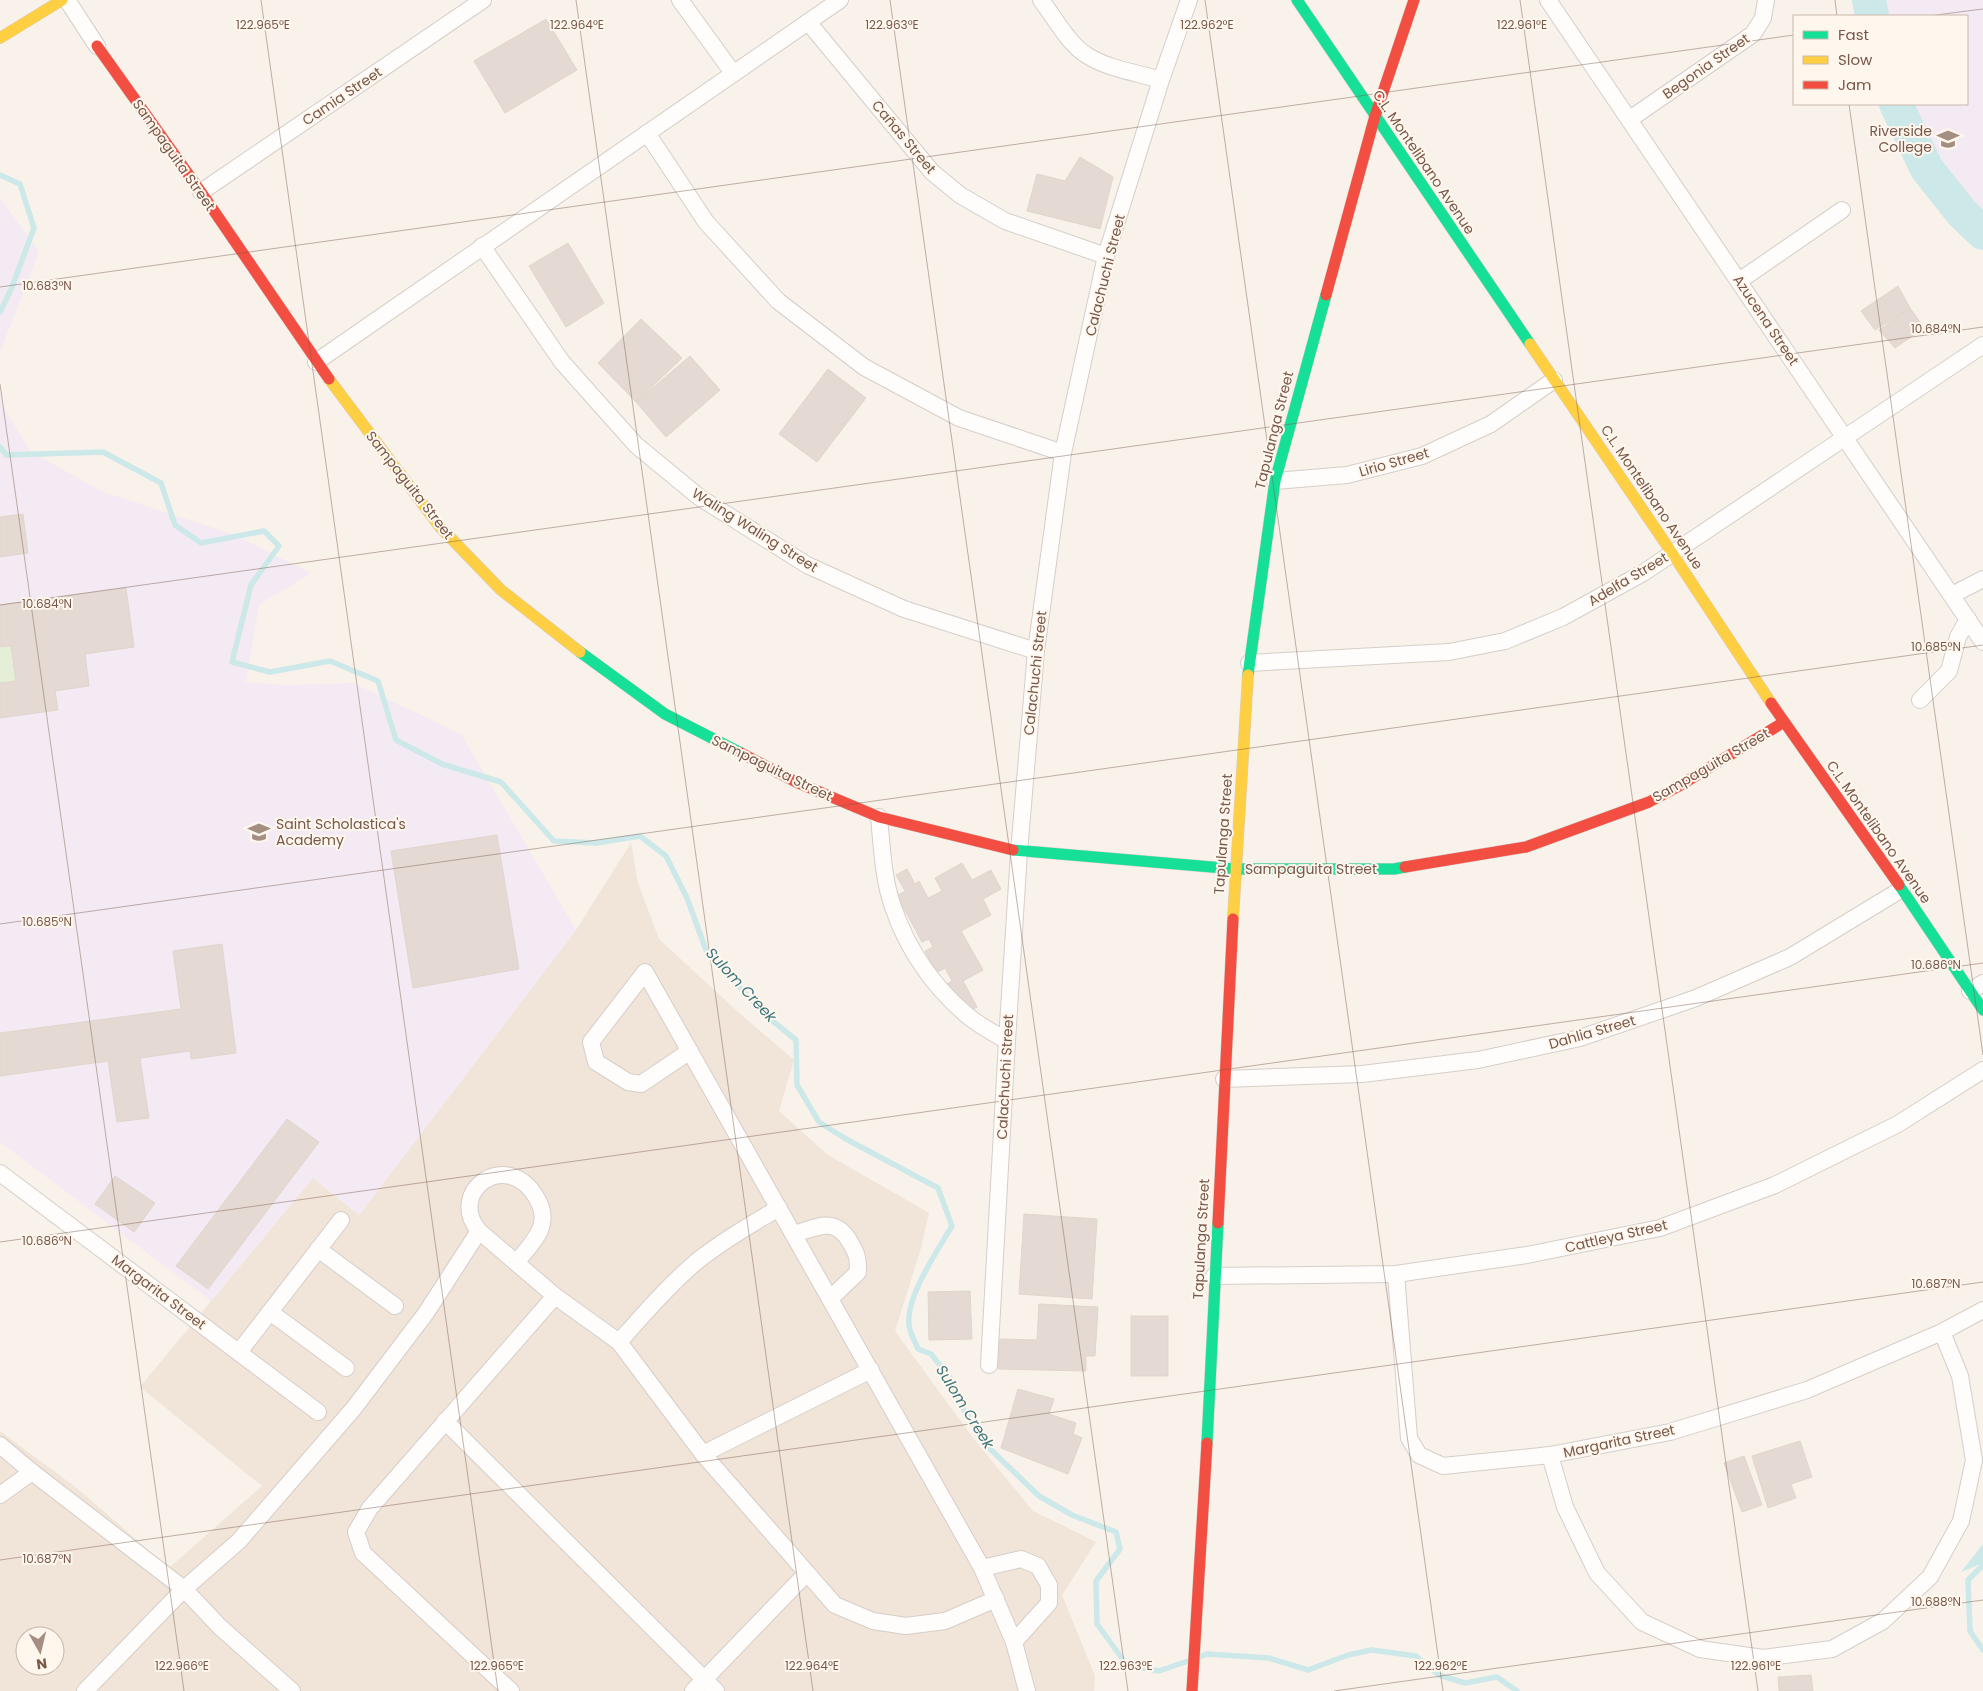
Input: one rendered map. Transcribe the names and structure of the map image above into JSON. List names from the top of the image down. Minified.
{"streets":{"street":["Begonia Street","Camia Street","Cañas Street","Sampaguita Street","C.L. Montelibano Avenue","Calachuchi Street","Azucena Street","Tapulanga Street","Lirio Street","Waling Waling Street","Adelfa Street","Dahlia Street","Cattleya Street","Margarita Street"]},"crossings":[["Begonia Street","Azucena Street"],["Camia Street","Sampaguita Street"],["Cañas Street","Calachuchi Street"],["Sampaguita Street","C.L. Montelibano Avenue"],["Sampaguita Street","Calachuchi Street"],["Sampaguita Street","Tapulanga Street"],["C.L. Montelibano Avenue","Tapulanga Street"],["C.L. Montelibano Avenue","Lirio Street"],["C.L. Montelibano Avenue","Adelfa Street"],["C.L. Montelibano Avenue","Dahlia Street"],["Calachuchi Street","Waling Waling Street"],["Azucena Street","Adelfa Street"],["Tapulanga Street","Lirio Street"],["Tapulanga Street","Adelfa Street"],["Tapulanga Street","Dahlia Street"],["Tapulanga Street","Cattleya Street"],["Cattleya Street","Margarita Street"]],"water":["Sulom Creek"],"places":{"school or university":["Riverside College","Saint Scholastica's Academy"]},"legend":["Fast","Slow","Jam"],"north":"bottom","coordinates":["122.965°E","122.964°E","122.963°E","122.962°E","122.961°E","10.683°N","10.684°N","10.685°N","10.686°N","10.687°N","10.688°N","122.966°E"]}
